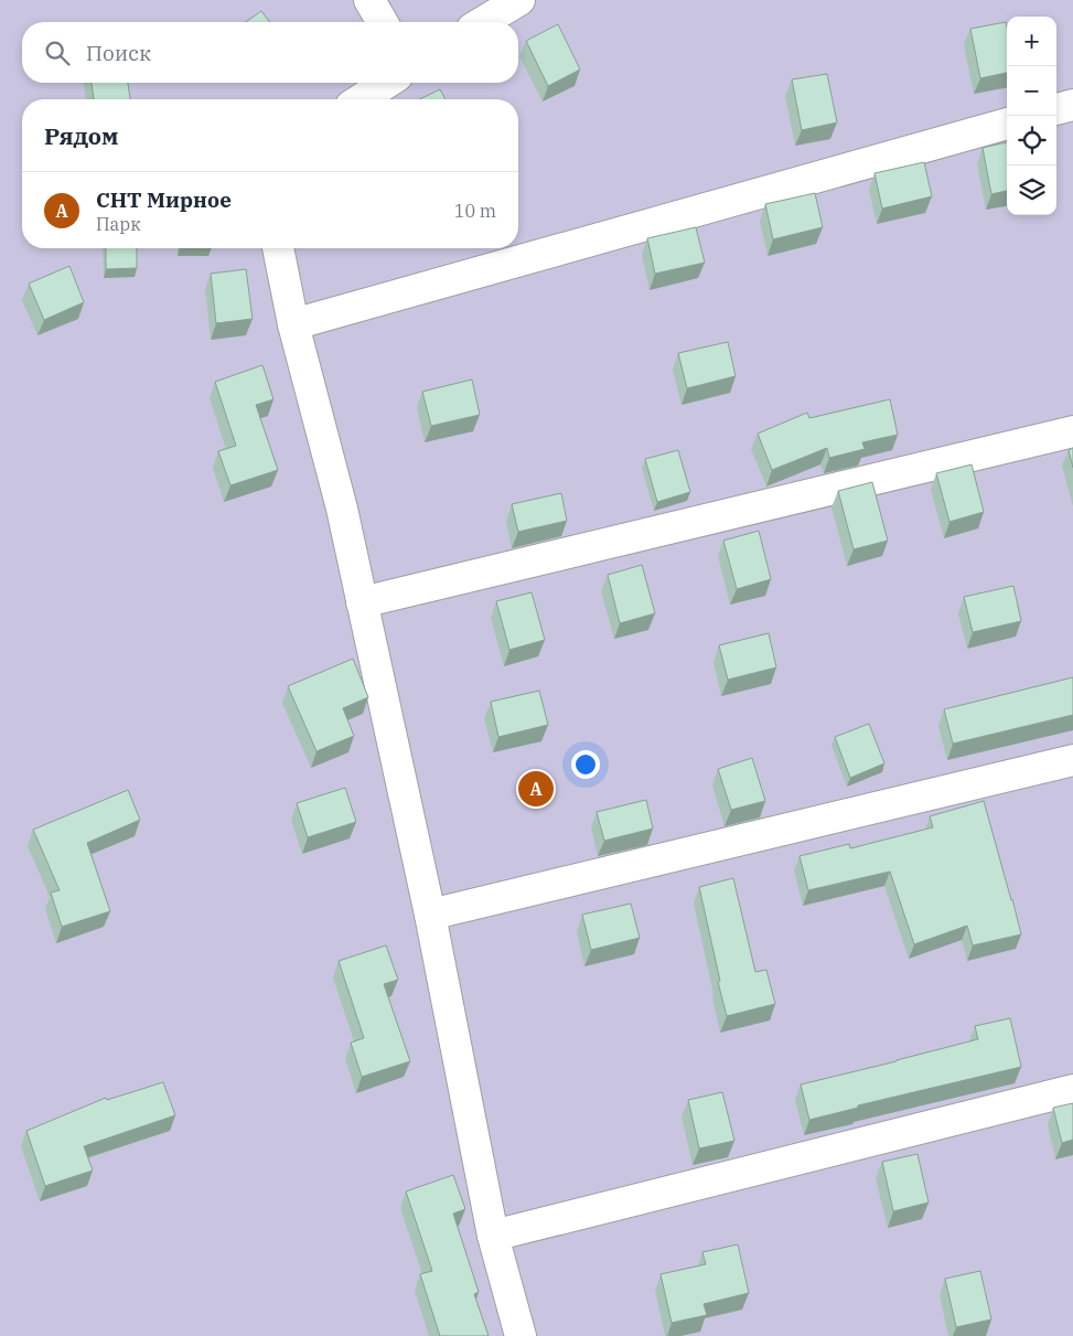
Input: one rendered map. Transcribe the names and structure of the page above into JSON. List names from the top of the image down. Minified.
{"page":{"map_buttons":["+","−"],"search":"Поиск","heading":"Рядом","list":[{"mark":"A","name":"СНТ Мирное","note":"Парк","value":"10 m"}],"pins":"A"}}
